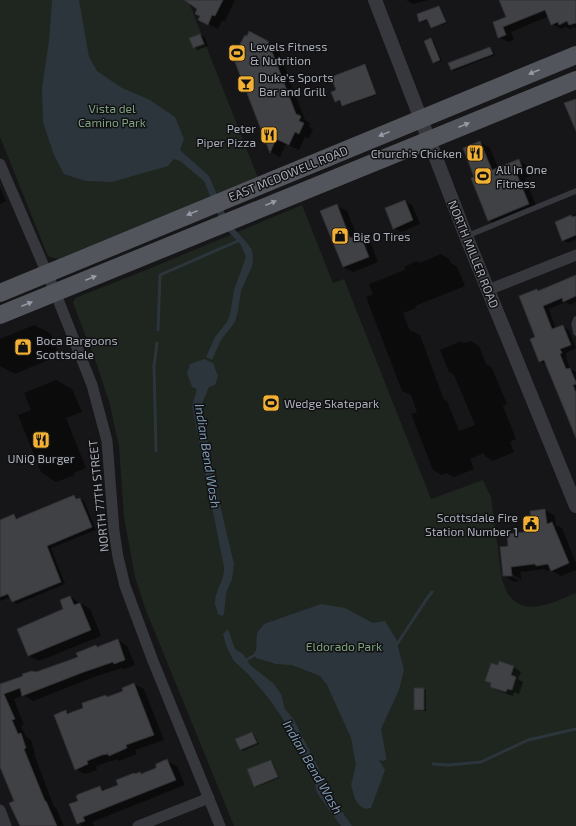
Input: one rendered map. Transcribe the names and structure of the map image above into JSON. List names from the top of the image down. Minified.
{"streets":{"main road":["EAST MCDOWELL ROAD"],"street":["NORTH MILLER ROAD","NORTH 77TH STREET"]},"crossings":[["EAST MCDOWELL ROAD","NORTH MILLER ROAD"],["EAST MCDOWELL ROAD","NORTH 77TH STREET"]],"water":["Indian Bend Wash"],"parks":["Vista del Camino Park","Eldorado Park"],"places":{"sports":["Levels Fitness & Nutrition","All In One Fitness","Wedge Skatepark"],"bar":["Duke's Sports Bar and Grill"],"restaurant":["Peter Piper Pizza","Church's Chicken","UNiQ Burger"],"shop":["Big O Tires","Boca Bargoons Scottsdale"],"public building":["Scottsdale Fire Station Number 1"]}}
